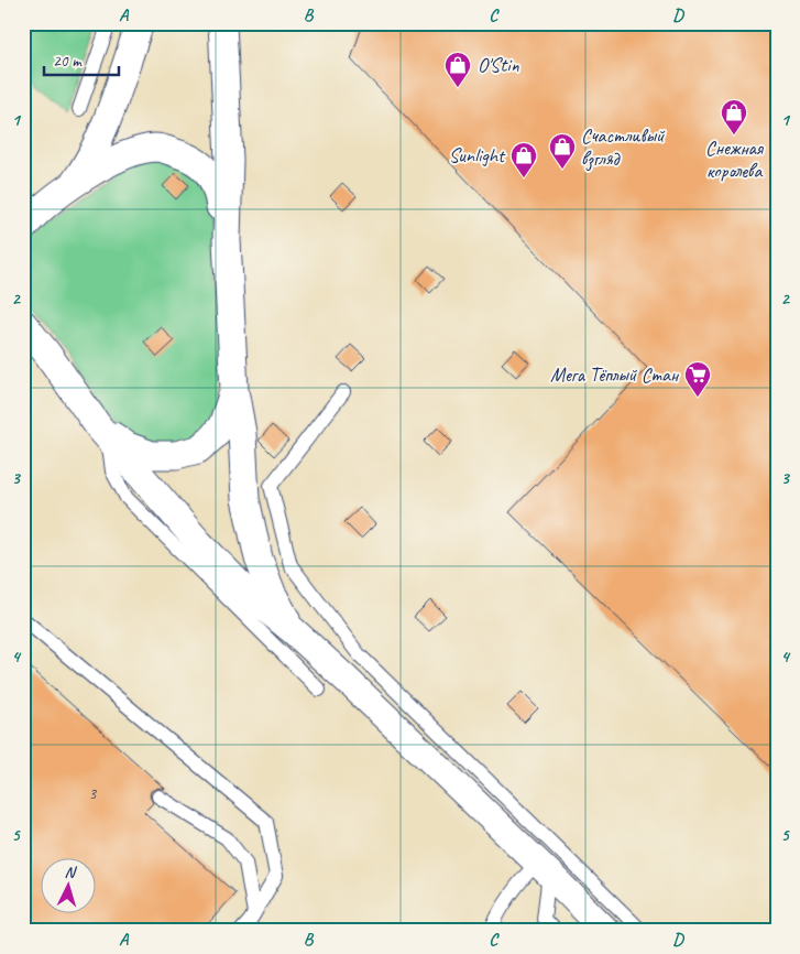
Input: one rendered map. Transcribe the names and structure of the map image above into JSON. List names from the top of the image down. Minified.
{"places":{"shop":["O'Stin","Снежная королева","Счастливый взгляд","Sunlight"],"supermarket":["Мега Тёплый Cтан"]},"house_numbers":["3"],"scale_bar":"20 m","north":"top","grid":{"columns":["A","B","C","D"],"rows":["1","2","3","4","5"]}}
